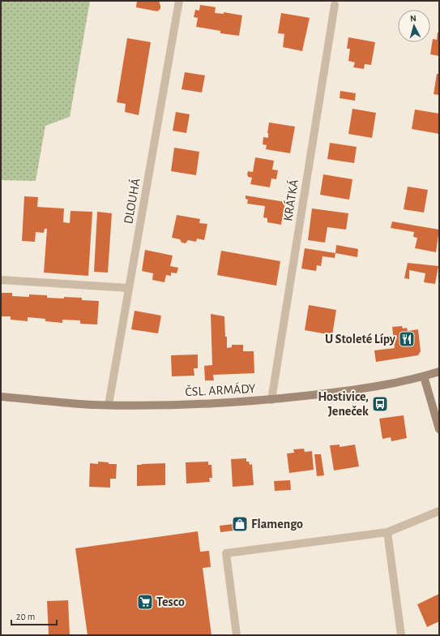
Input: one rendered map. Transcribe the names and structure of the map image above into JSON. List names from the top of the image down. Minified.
{"streets":{"main road":["ČSL. ARMÁDY"],"street":["KRÁTKÁ","DLOUHÁ"]},"crossings":[["KRÁTKÁ","ČSL. ARMÁDY"],["DLOUHÁ","ČSL. ARMÁDY"]],"places":{"restaurant":["U Stoleté Lípy"],"bus stop":["Hostivice, Jeneček"],"shop":["Flamengo"],"supermarket":["Tesco"]},"scale_bar":"20 m","north":"top"}
